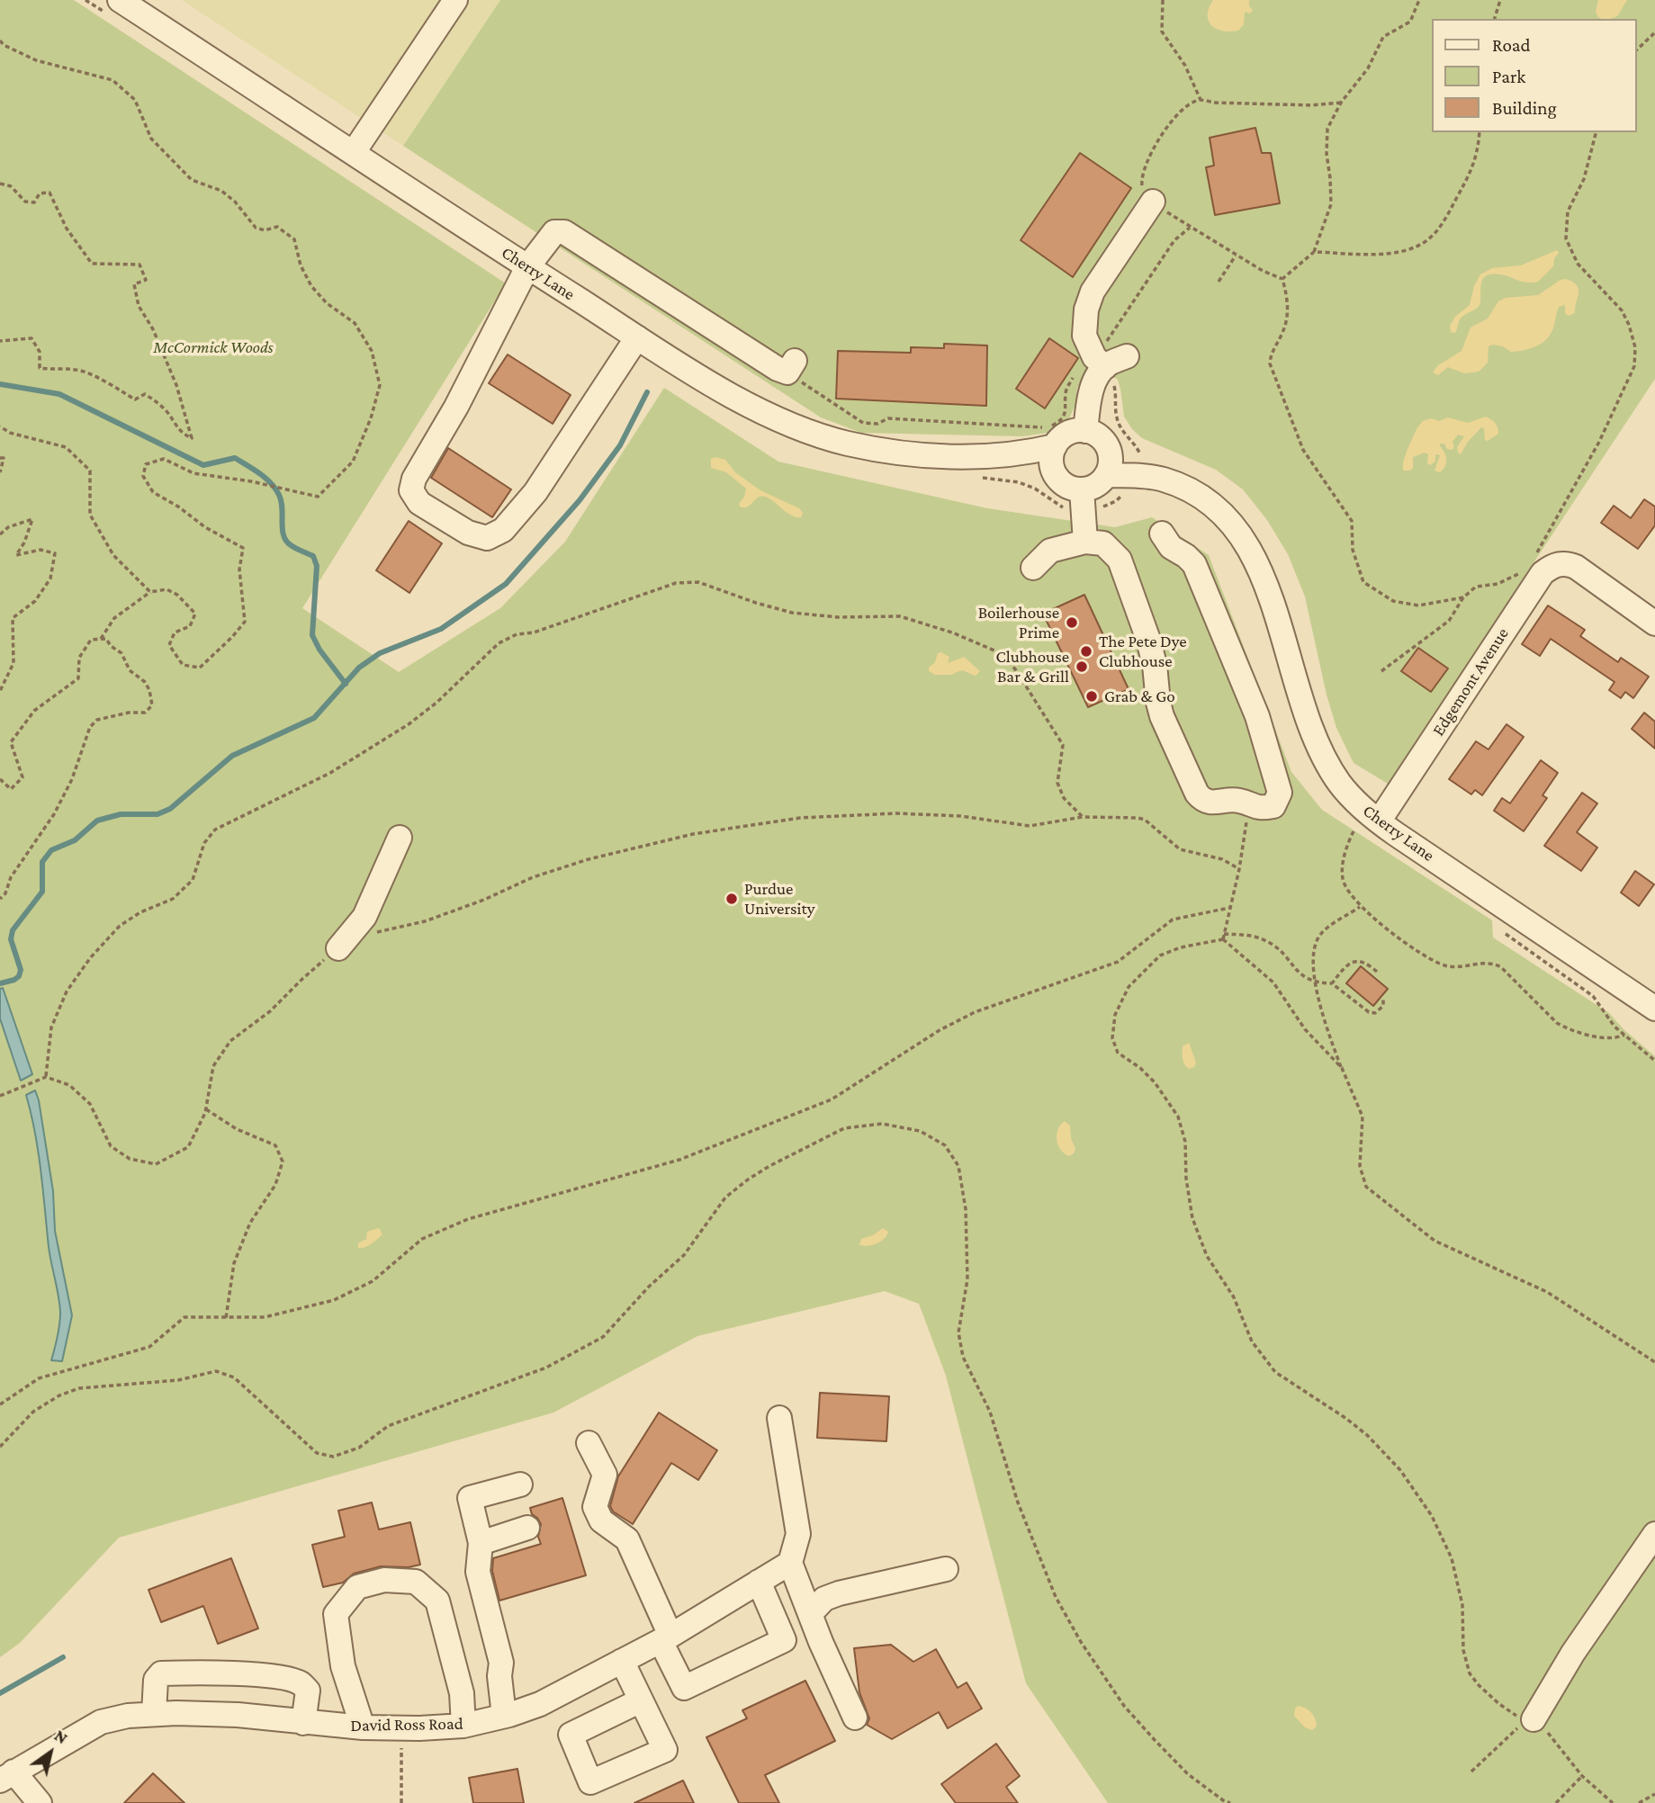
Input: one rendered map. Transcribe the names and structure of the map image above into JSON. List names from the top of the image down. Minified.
{"streets":{"street":["Cherry Lane","Edgemont Avenue","David Ross Road"]},"crossings":[["Cherry Lane","Edgemont Avenue"]],"parks":["McCormick Woods"],"places":["Boilerhouse Prime","The Pete Dye Clubhouse","Clubhouse Bar & Grill","Grab & Go","Purdue University"],"legend":["Road","Park","Building"],"north":"top right"}
